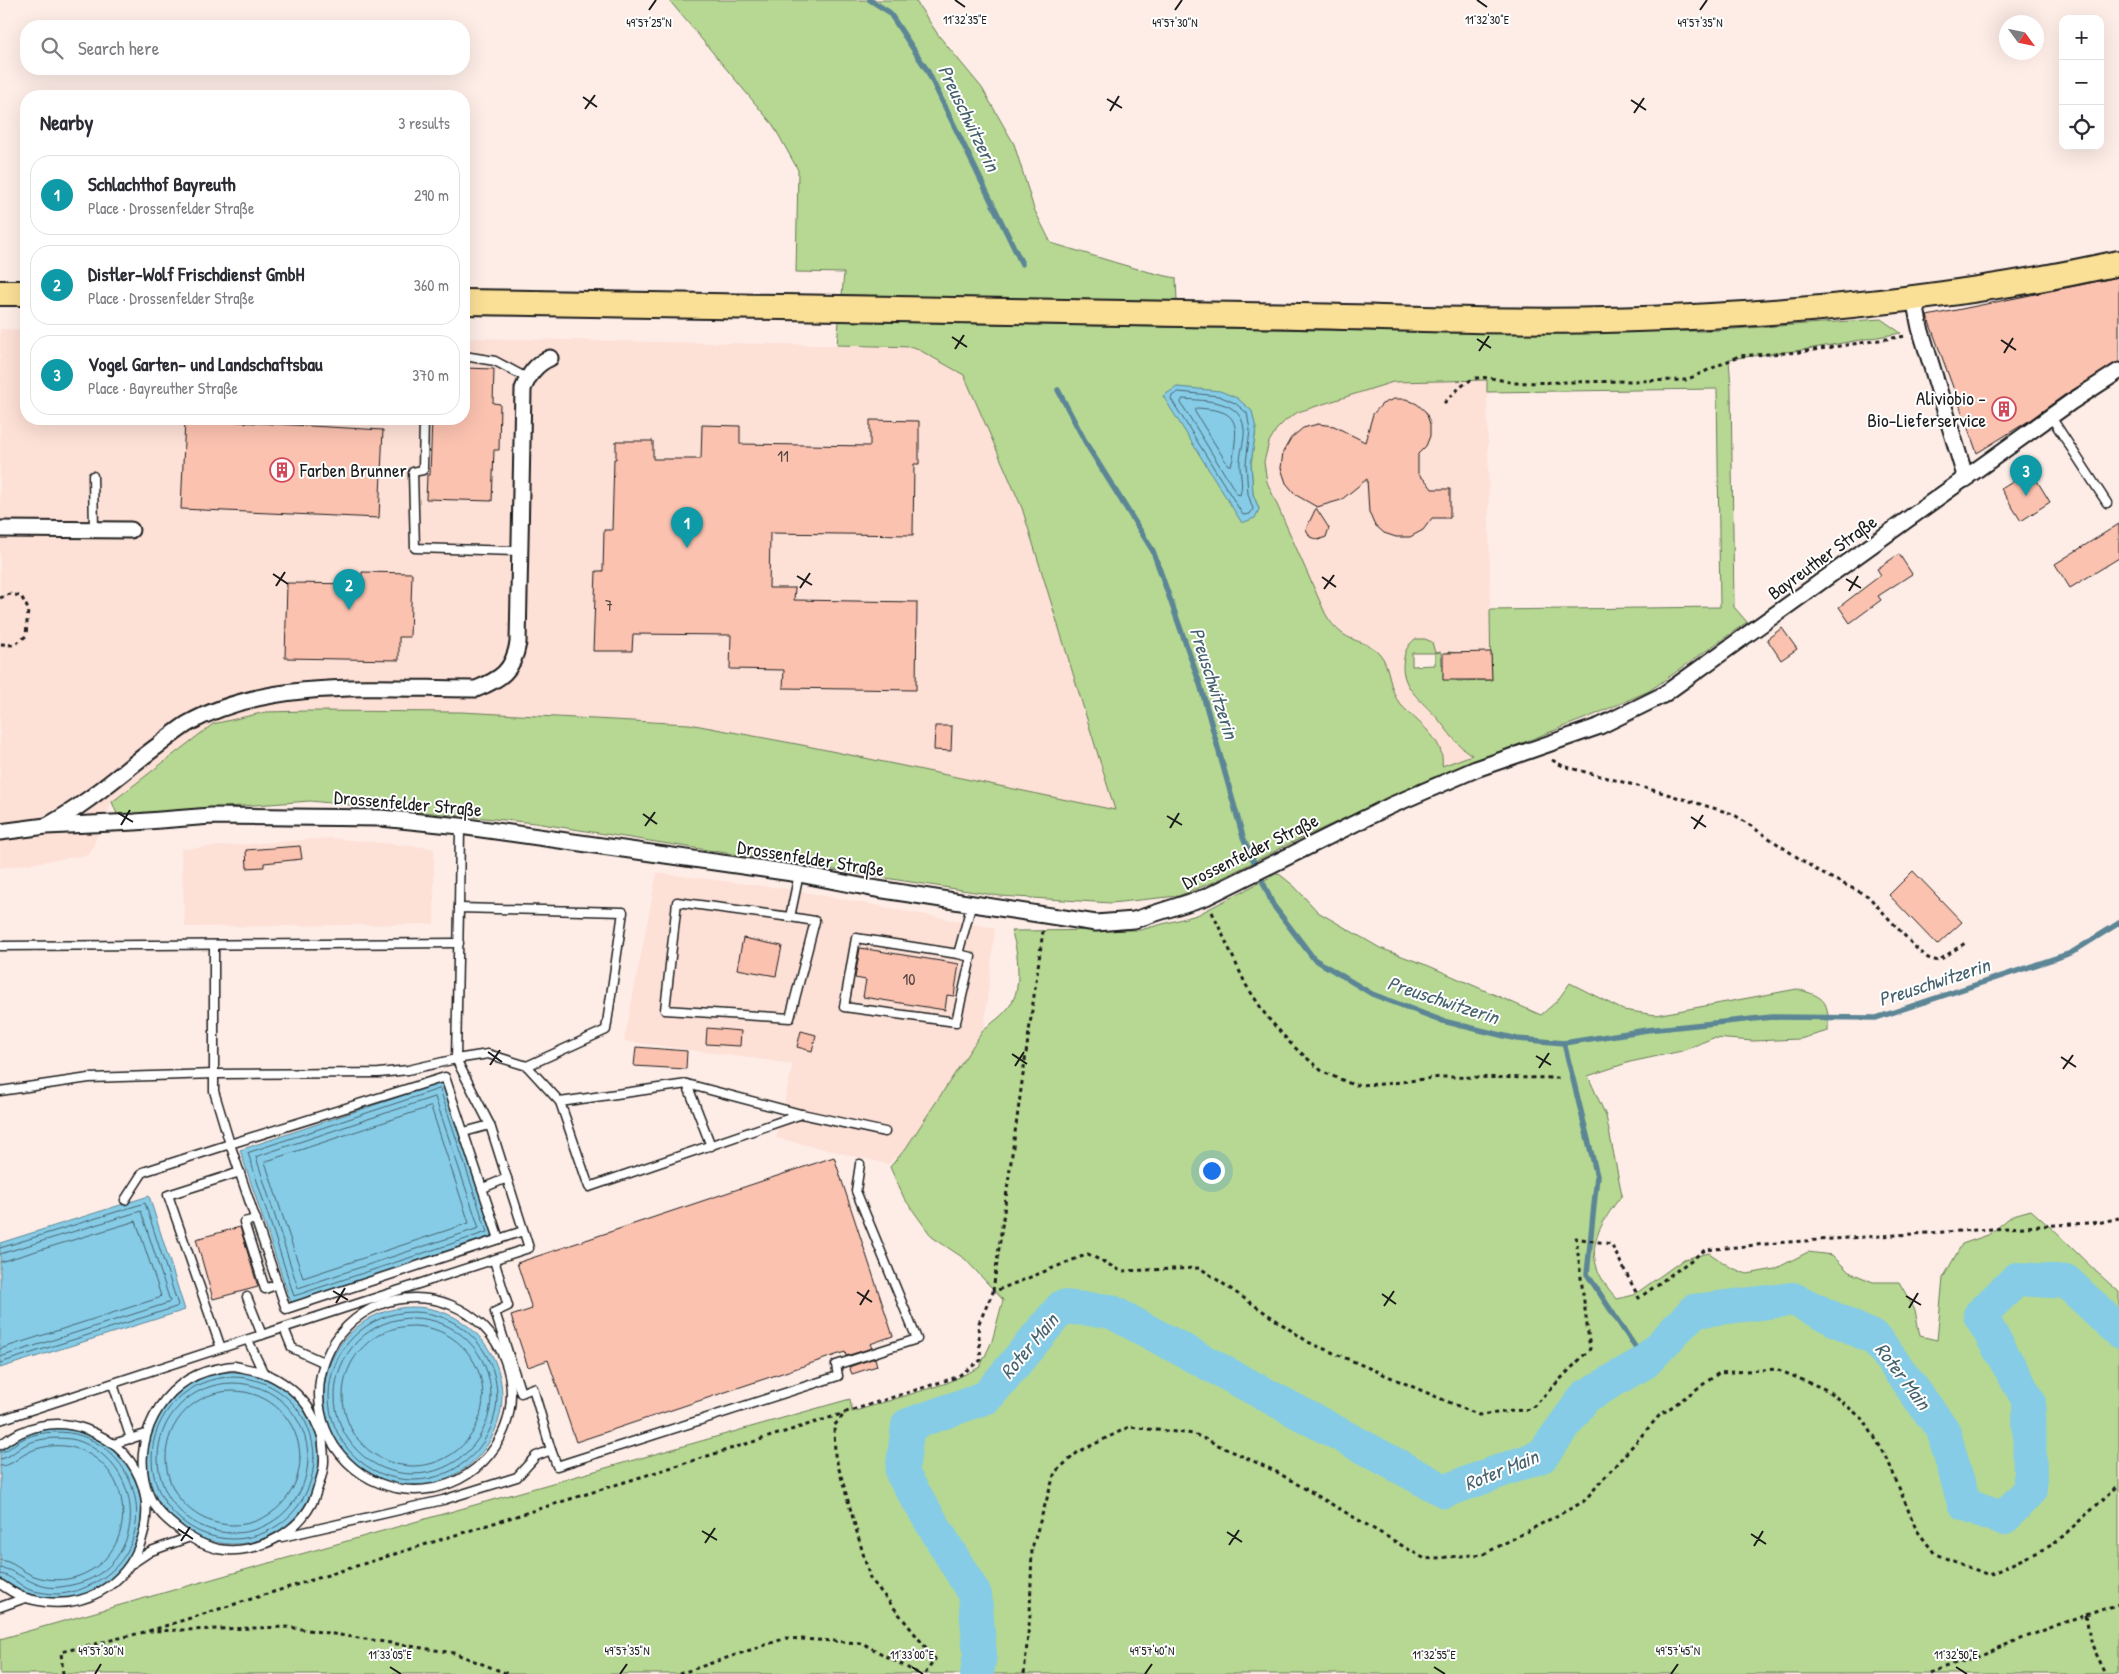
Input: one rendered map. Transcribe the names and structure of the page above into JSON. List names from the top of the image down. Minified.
{"streets":{"street":["Bayreuther Straße","Drossenfelder Straße"]},"crossings":[["Bayreuther Straße","Drossenfelder Straße"]],"water":["Preuschwitzerin","Roter Main"],"places":{"building":["Aliviobio - Bio-Lieferservice","Farben Brunner"]},"house_numbers":["11","7","10"],"north":"bottom right","page":{"map_buttons":["+","−"],"search":"Search here","heading":["Nearby","3 results"],"list":[{"mark":"1","name":"Schlachthof Bayreuth","note":"Place · Drossenfelder Straße","value":"290 m"},{"mark":"2","name":"Distler-Wolf Frischdienst GmbH","note":"Place · Drossenfelder Straße","value":"360 m"},{"mark":"3","name":"Vogel Garten- und Landschaftsbau","note":"Place · Bayreuther Straße","value":"370 m"}],"pins":["3","1","2"]},"coordinates":["11°32'35\"E","11°32'30\"E","49°57'30\"N","49°57'25\"N","49°57'35\"N","49°57'40\"N","49°57'45\"N","11°33'05\"E","11°33'00\"E","11°32'55\"E","11°32'50\"E"]}
